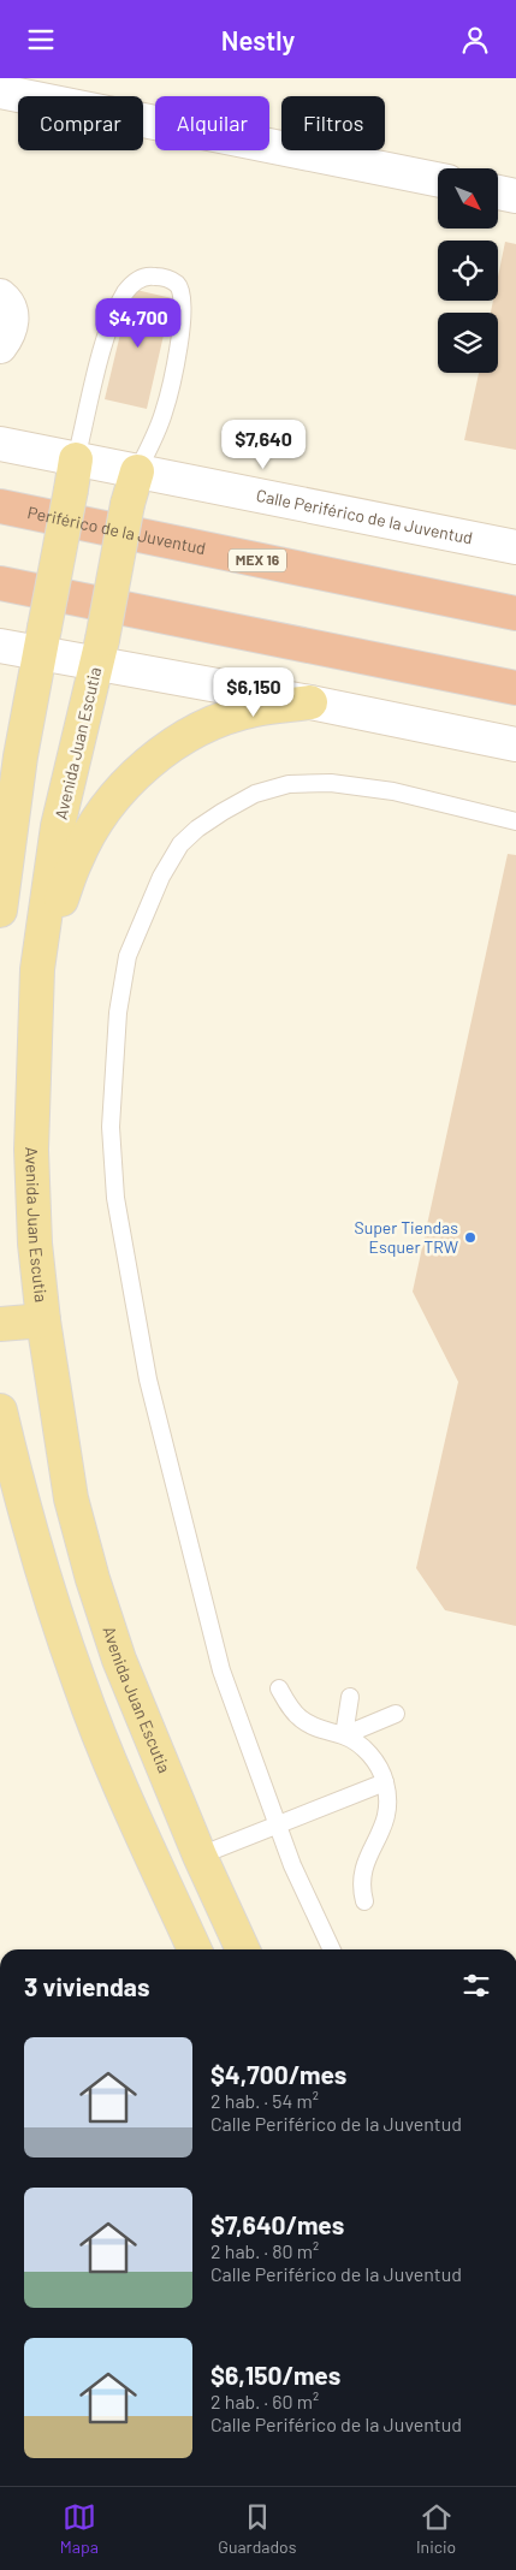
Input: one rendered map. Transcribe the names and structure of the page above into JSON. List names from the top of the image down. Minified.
{"streets":{"highway":["Periférico de la Juventud","MEX 16"],"main road":["Calle Periférico de la Juventud","Avenida Juan Escutia"]},"crossings":[["Calle Periférico de la Juventud","Avenida Juan Escutia"]],"places":["Super Tiendas Esquer TRW"],"north":"bottom right","page":{"header":"Nestly","chip":["Comprar","Alquilar","Filtros"],"price":["$4,700","$7,640","$6,150"],"heading":"3 viviendas","list":[{"name":"$4,700/mes","note":"2 hab. · 54 m² · Calle Periférico de la Juventud"},{"name":"$7,640/mes","note":"2 hab. · 80 m² · Calle Periférico de la Juventud"},{"name":"$6,150/mes","note":"2 hab. · 60 m² · Calle Periférico de la Juventud"}],"tabs":["Mapa","Guardados","Inicio"]}}
